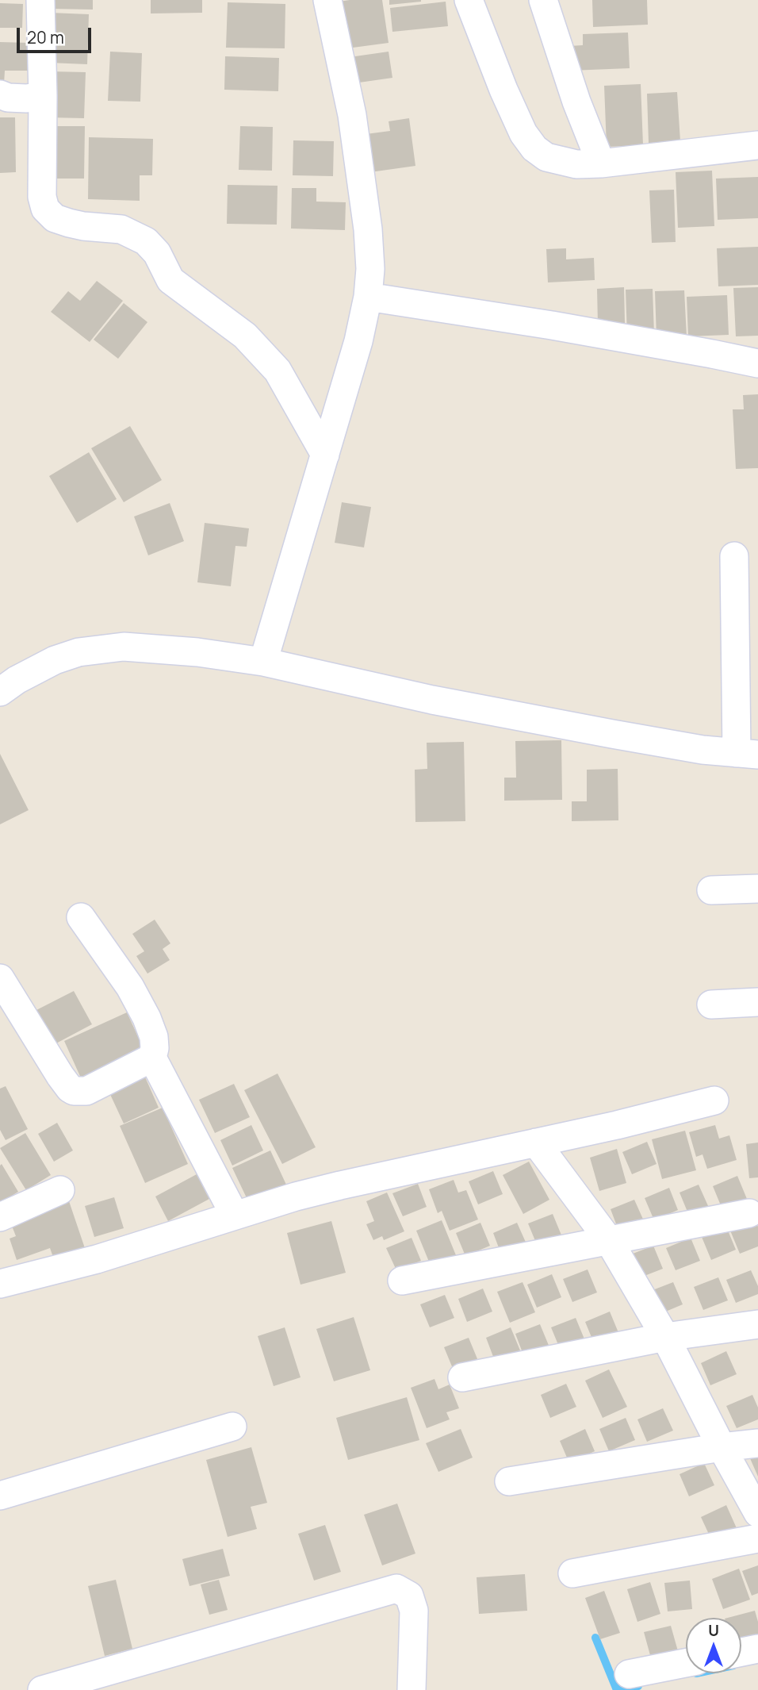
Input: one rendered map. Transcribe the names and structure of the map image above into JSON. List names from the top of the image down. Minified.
{"scale_bar":"20 m","north":"top"}
